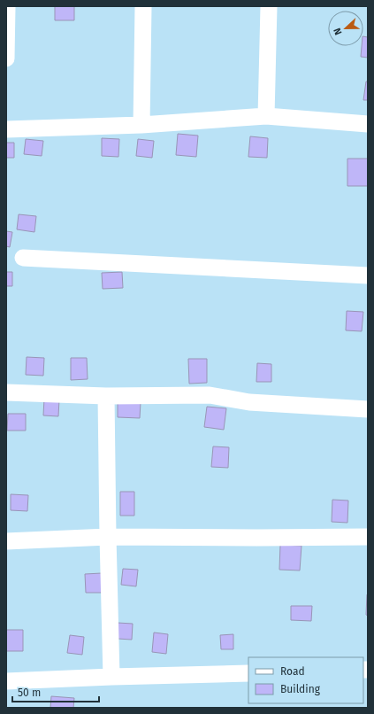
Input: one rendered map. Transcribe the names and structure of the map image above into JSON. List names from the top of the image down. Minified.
{"legend":["Road","Building"],"scale_bar":"50 m","north":"left"}
